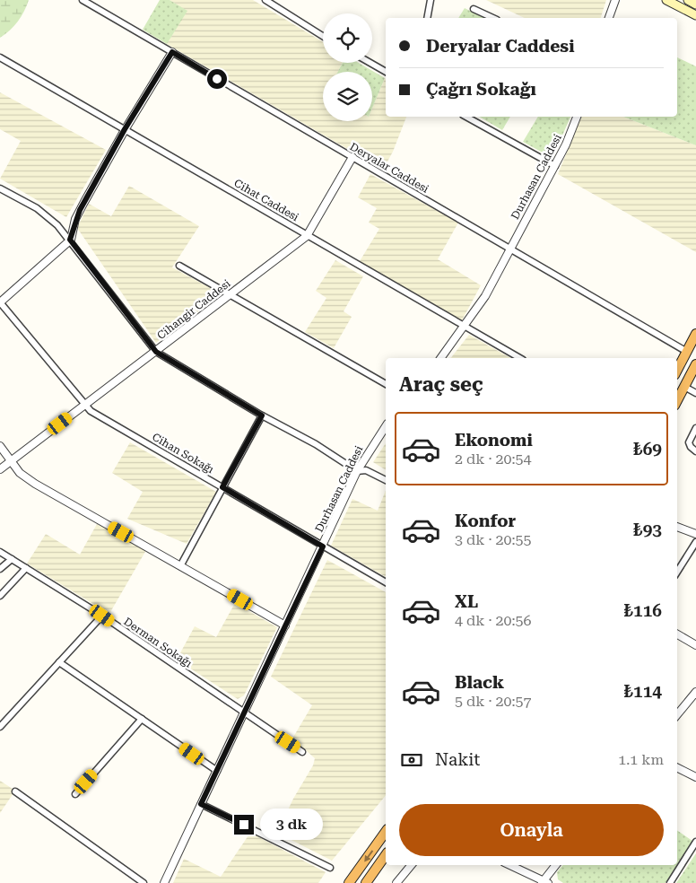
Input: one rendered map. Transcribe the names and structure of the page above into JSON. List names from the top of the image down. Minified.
{"streets":{"street":["Deryalar Caddesi","Durhasan Caddesi","Cihat Caddesi","Cihangir Caddesi","Cihan Sokağı","Derman Sokağı"]},"crossings":[["Deryalar Caddesi","Durhasan Caddesi"],["Deryalar Caddesi","Cihangir Caddesi"],["Durhasan Caddesi","Cihat Caddesi"],["Durhasan Caddesi","Cihan Sokağı"],["Durhasan Caddesi","Derman Sokağı"],["Cihat Caddesi","Cihangir Caddesi"],["Cihangir Caddesi","Cihan Sokağı"]],"page":{"banner":["Deryalar Caddesi","Çağrı Sokağı"],"heading":"Araç seç","list":[{"name":"Ekonomi","note":"2 dk · 20:54","value":"₺69"},{"name":"Konfor","note":"3 dk · 20:55","value":"₺93"},{"name":"XL","note":"4 dk · 20:56","value":"₺116"},{"name":"Black","note":"5 dk · 20:57","value":"₺114"}],"pay":["Nakit","1.1 km"],"buttons":"Onayla","bubble":"3 dk"}}
